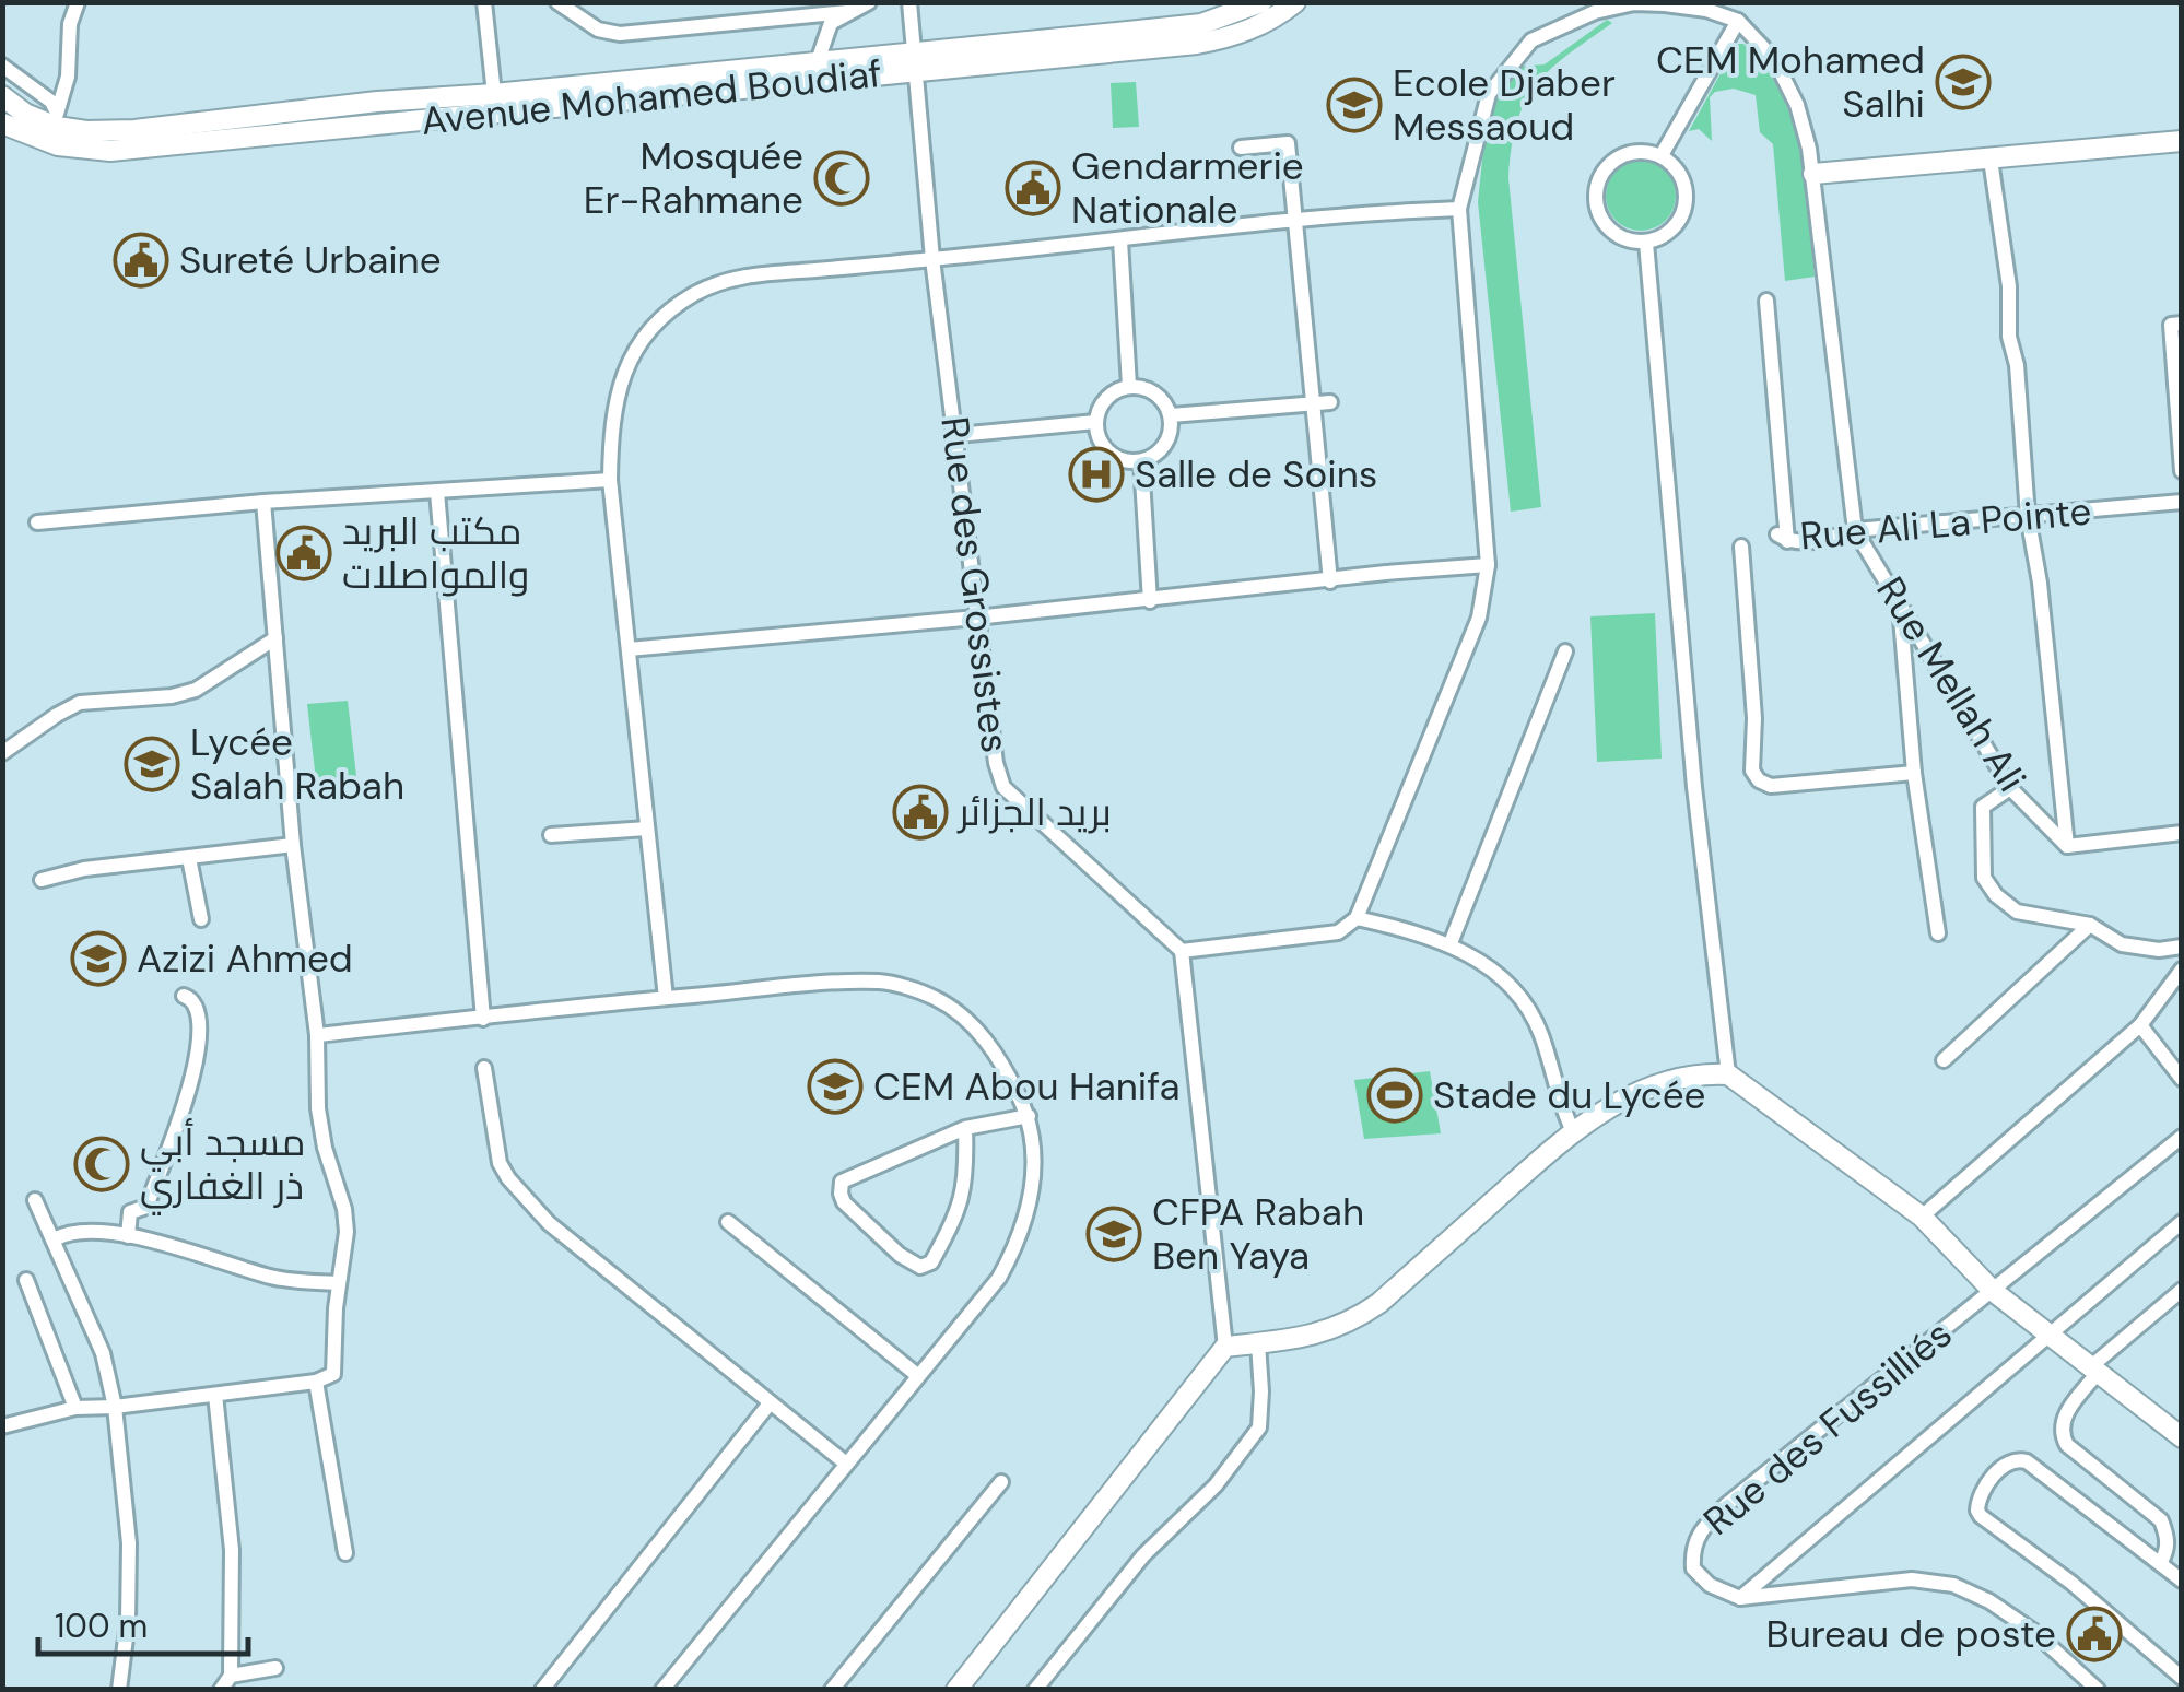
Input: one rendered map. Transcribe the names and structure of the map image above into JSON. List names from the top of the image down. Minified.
{"streets":{"main road":["Avenue Mohamed Boudiaf"],"street":["Rue Ali La Pointe","Rue des Grossistes","Rue Mellah Ali","Rue des Fussilliés"]},"crossings":[["Avenue Mohamed Boudiaf","Rue des Grossistes"],["Rue Ali La Pointe","Rue Mellah Ali"]],"places":{"school or university":["CEM Mohamed Salhi","Ecole Djaber Messaoud","Lycée Salah Rabah","Azizi Ahmed","CEM Abou Hanifa","CFPA Rabah Ben Yaya"],"mosque":["Mosquée Er-Rahmane","مسجد أبي ذر الغفاري"],"public building":["Gendarmerie Nationale","Sureté Urbaine","مكتب البريد والمواصلات","بريد الجزائر","Bureau de poste"],"hospital":["Salle de Soins"],"sports":["Stade du Lycée"]},"scale_bar":"100 m"}
